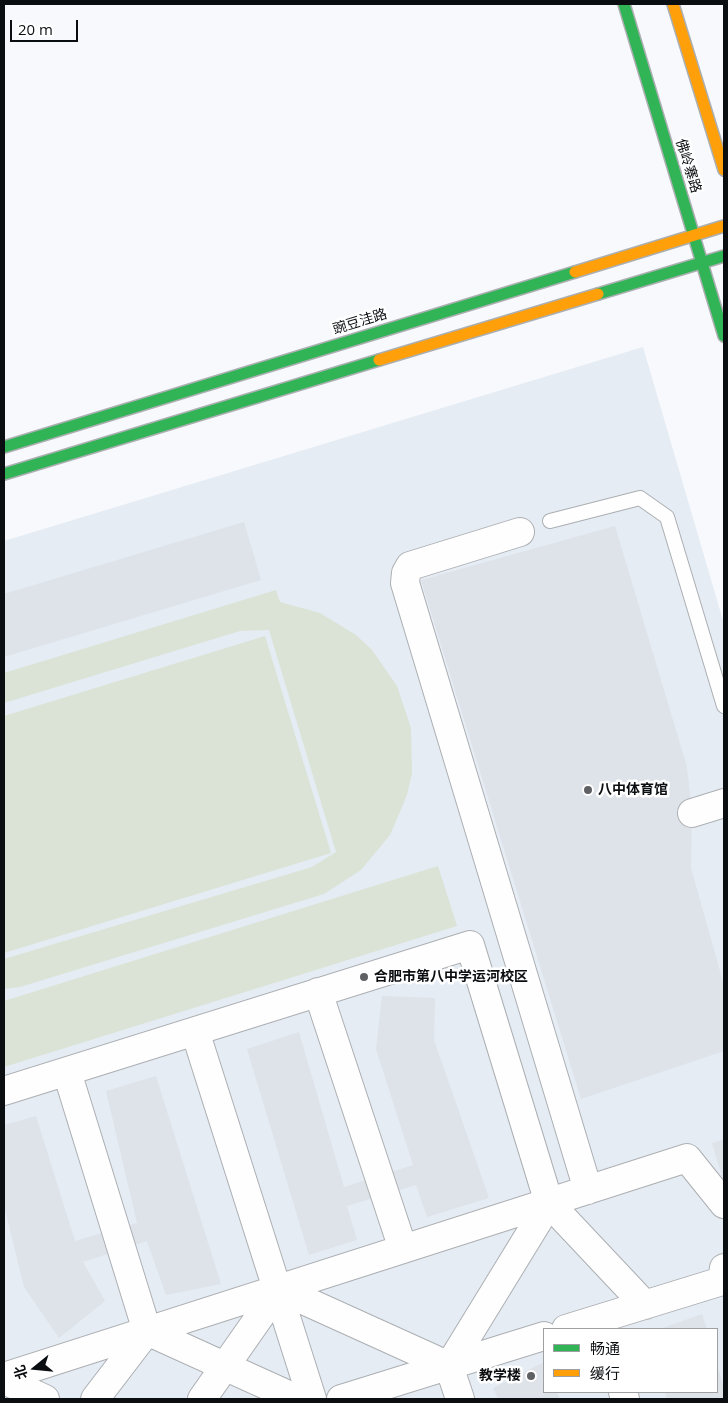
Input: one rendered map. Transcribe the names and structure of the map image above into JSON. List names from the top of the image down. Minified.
{"streets":{"main road":["佛岭寨路","豌豆洼路"]},"crossings":[["佛岭寨路","豌豆洼路"]],"places":["八中体育馆","合肥市第八中学运河校区","教学楼"],"legend":["畅通","缓行"],"scale_bar":"20 m","north":"left"}
